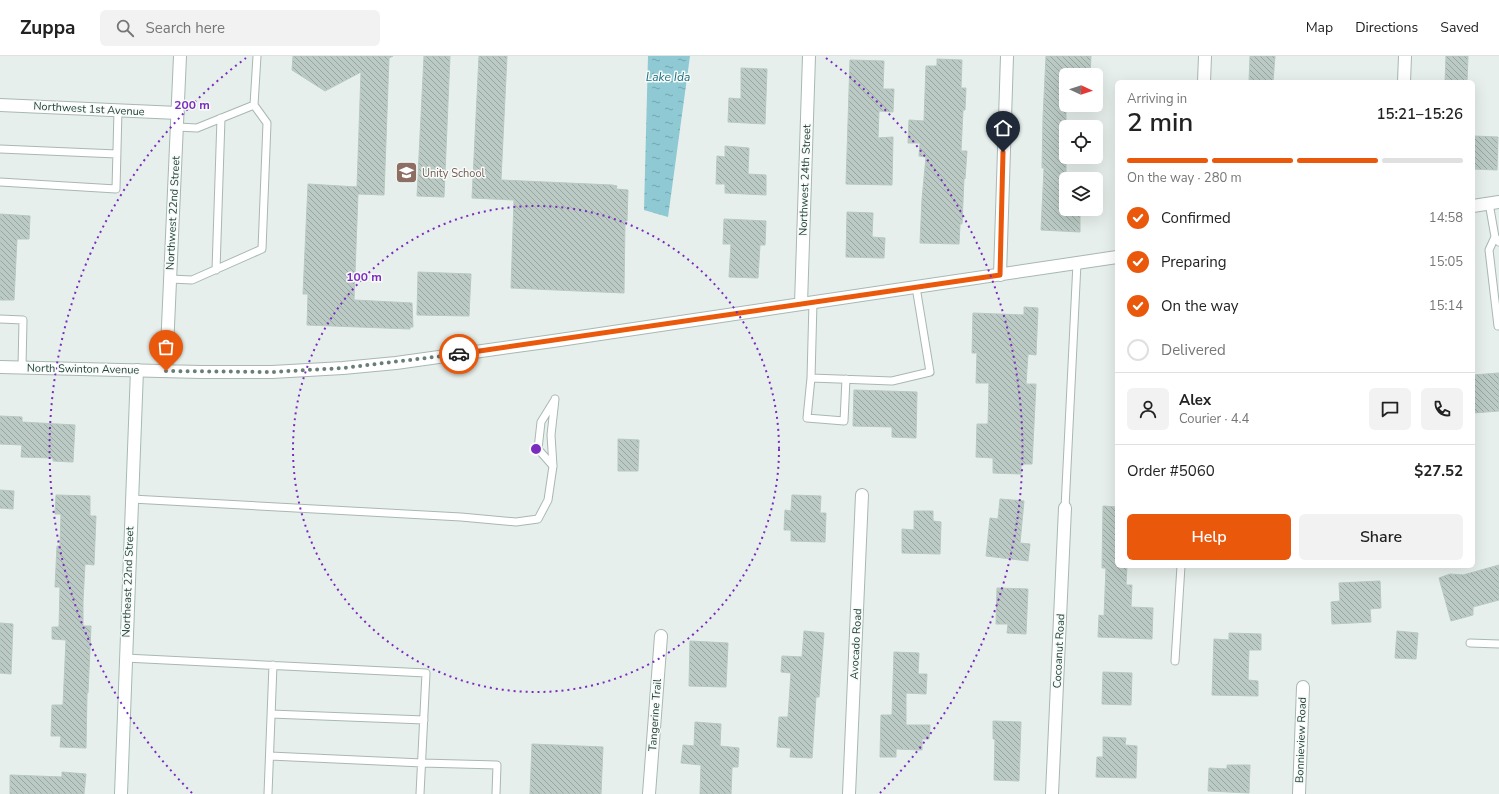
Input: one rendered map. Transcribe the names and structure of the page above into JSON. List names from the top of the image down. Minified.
{"streets":{"street":["Northwest 1st Avenue","Northwest 24th Street","Northwest 22nd Street","North Swinton Avenue","Northeast 22nd Street","Avocado Road","Cocoanut Road","Tangerine Trail","Bonnieview Road"]},"crossings":[["Northwest 1st Avenue","Northwest 22nd Street"],["Northwest 24th Street","North Swinton Avenue"],["Northwest 22nd Street","North Swinton Avenue"],["North Swinton Avenue","Northeast 22nd Street"]],"water":["Lake Ida"],"places":{"school or university":["Unity School"]},"north":"right","page":{"header":"Zuppa","search":"Search here","nav":["Map","Directions","Saved"],"heading":["2 min","Arriving in","15:21–15:26"],"panel":["Alex","Courier · 4.4","Order #5060","$27.52"],"bar":"On the way · 280 m","list":[["Confirmed","14:58"],["Preparing","15:05"],["On the way","15:14"],"Delivered"],"buttons":["Help","Share"]},"rings":["200 m","100 m"]}
